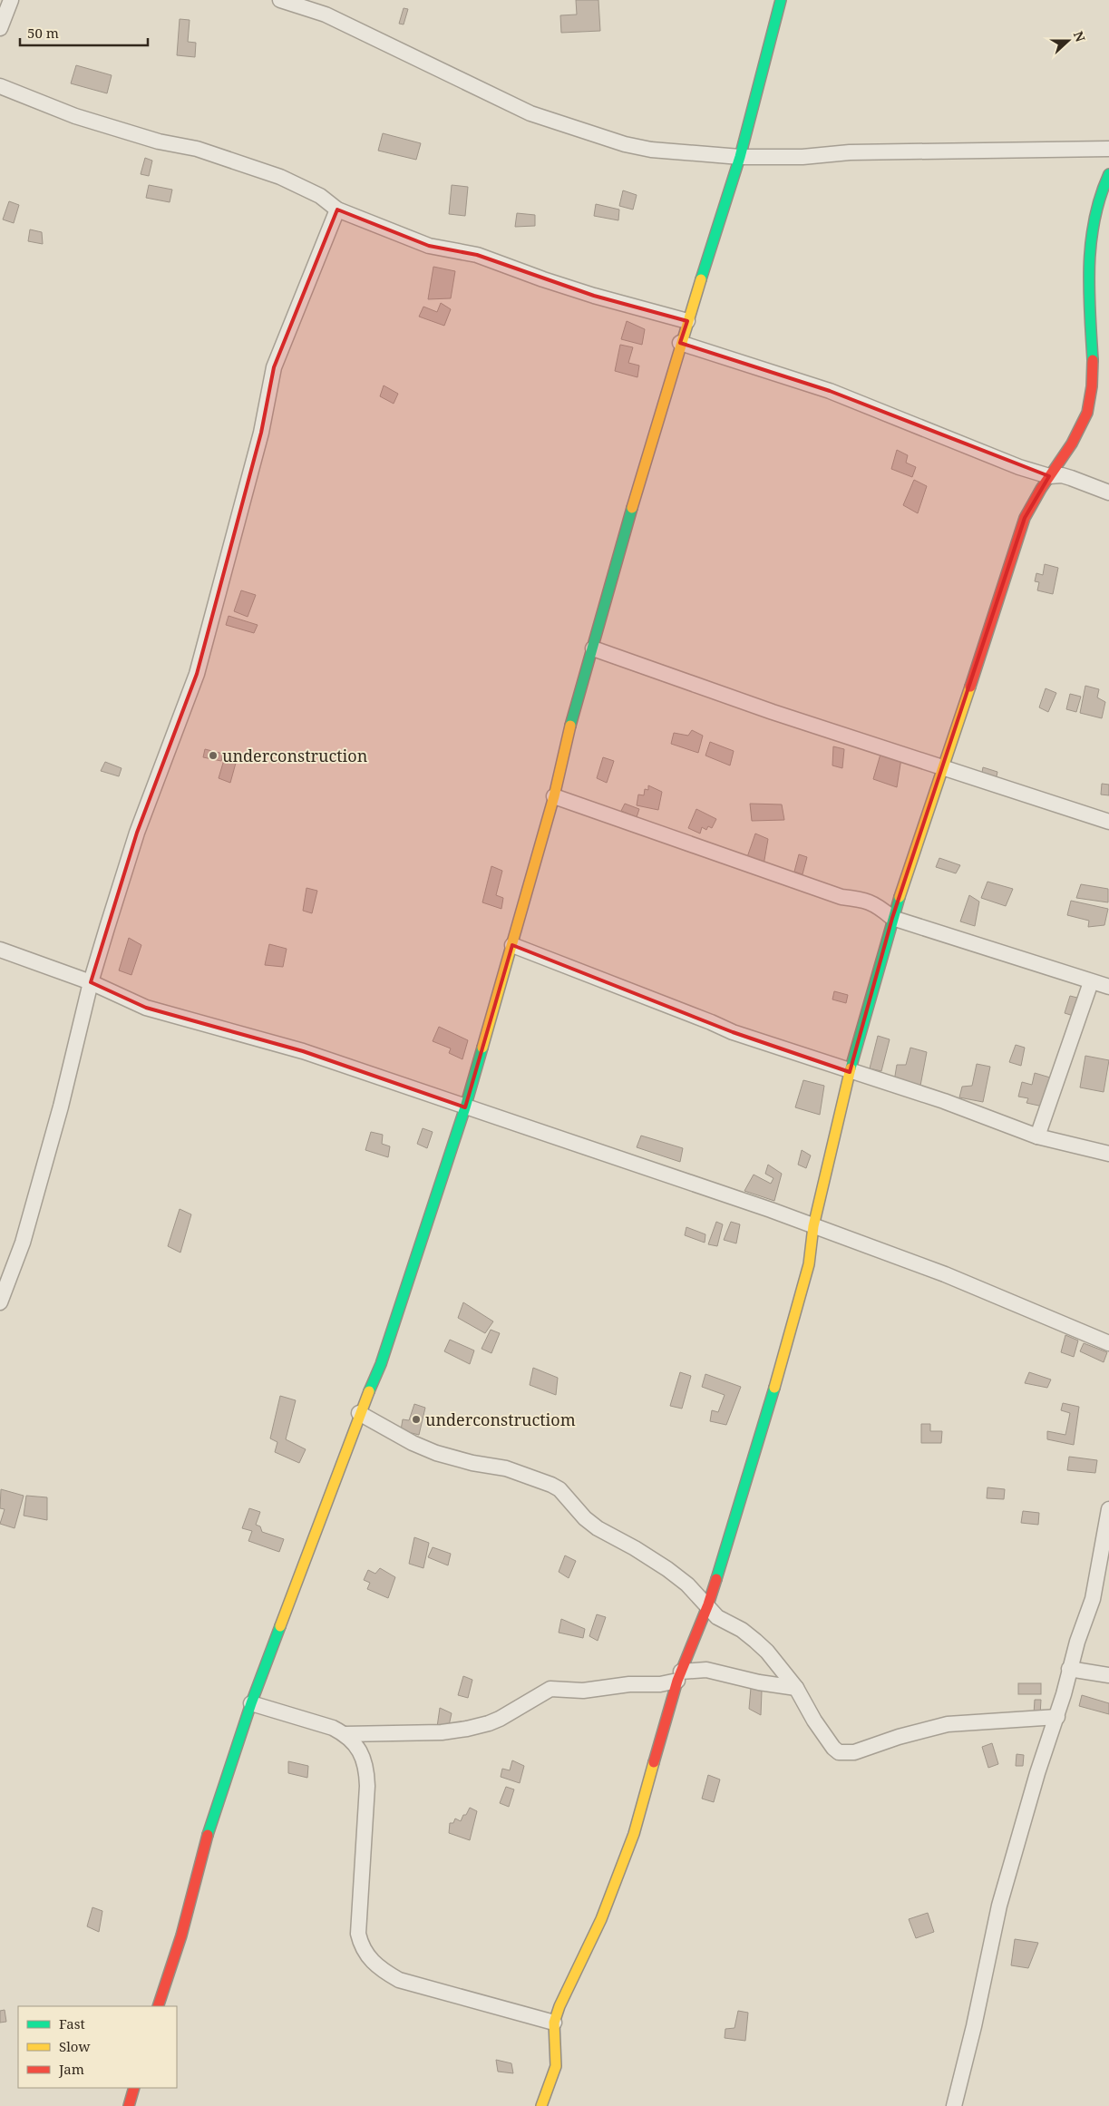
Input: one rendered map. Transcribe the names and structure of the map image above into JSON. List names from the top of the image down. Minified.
{"places":["underconstruction","underconstructiom"],"legend":["Fast","Slow","Jam"],"scale_bar":"50 m","north":"right"}
